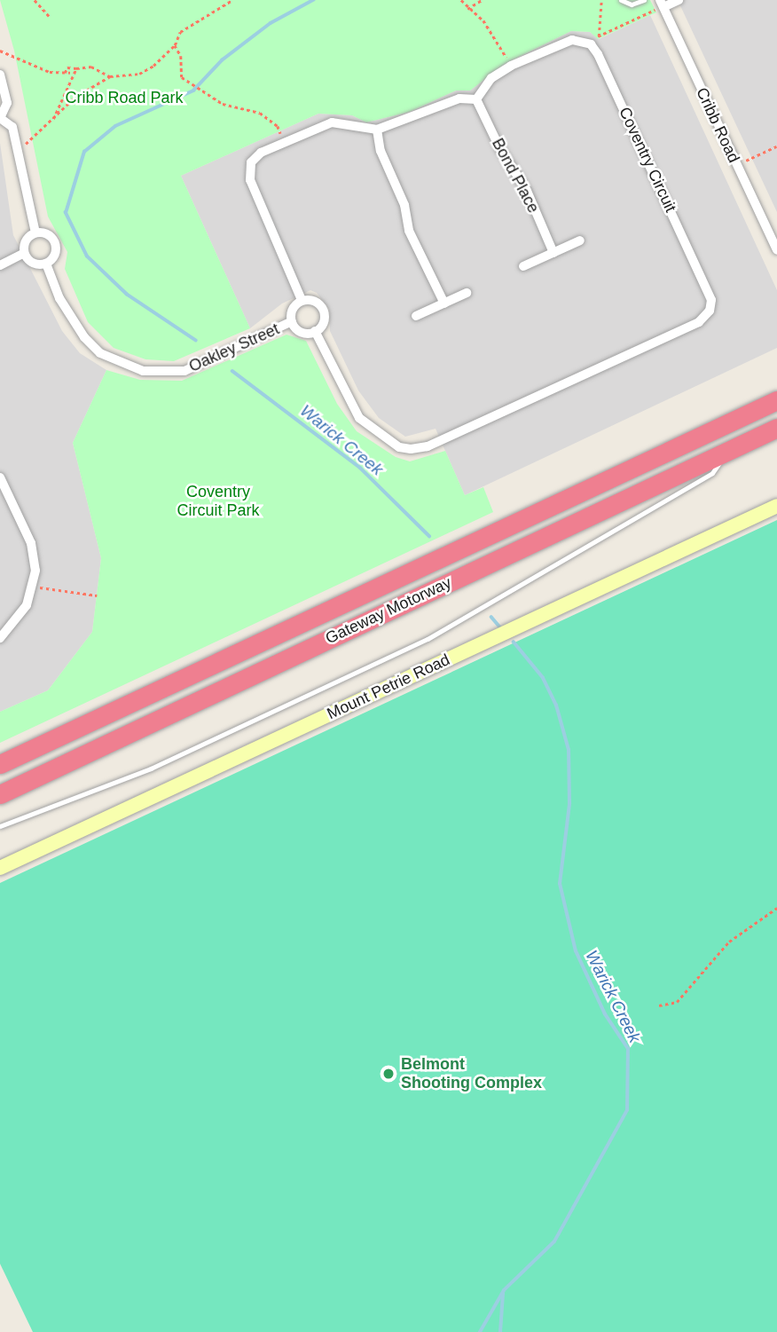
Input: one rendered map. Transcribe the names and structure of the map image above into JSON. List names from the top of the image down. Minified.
{"streets":{"highway":["Gateway Motorway"],"street":["Cribb Road","Coventry Circuit","Bond Place","Oakley Street","Mount Petrie Road"]},"crossings":[["Coventry Circuit","Oakley Street"]],"water":["Warick Creek"],"parks":["Cribb Road Park","Coventry Circuit Park"],"places":["Belmont Shooting Complex"]}
